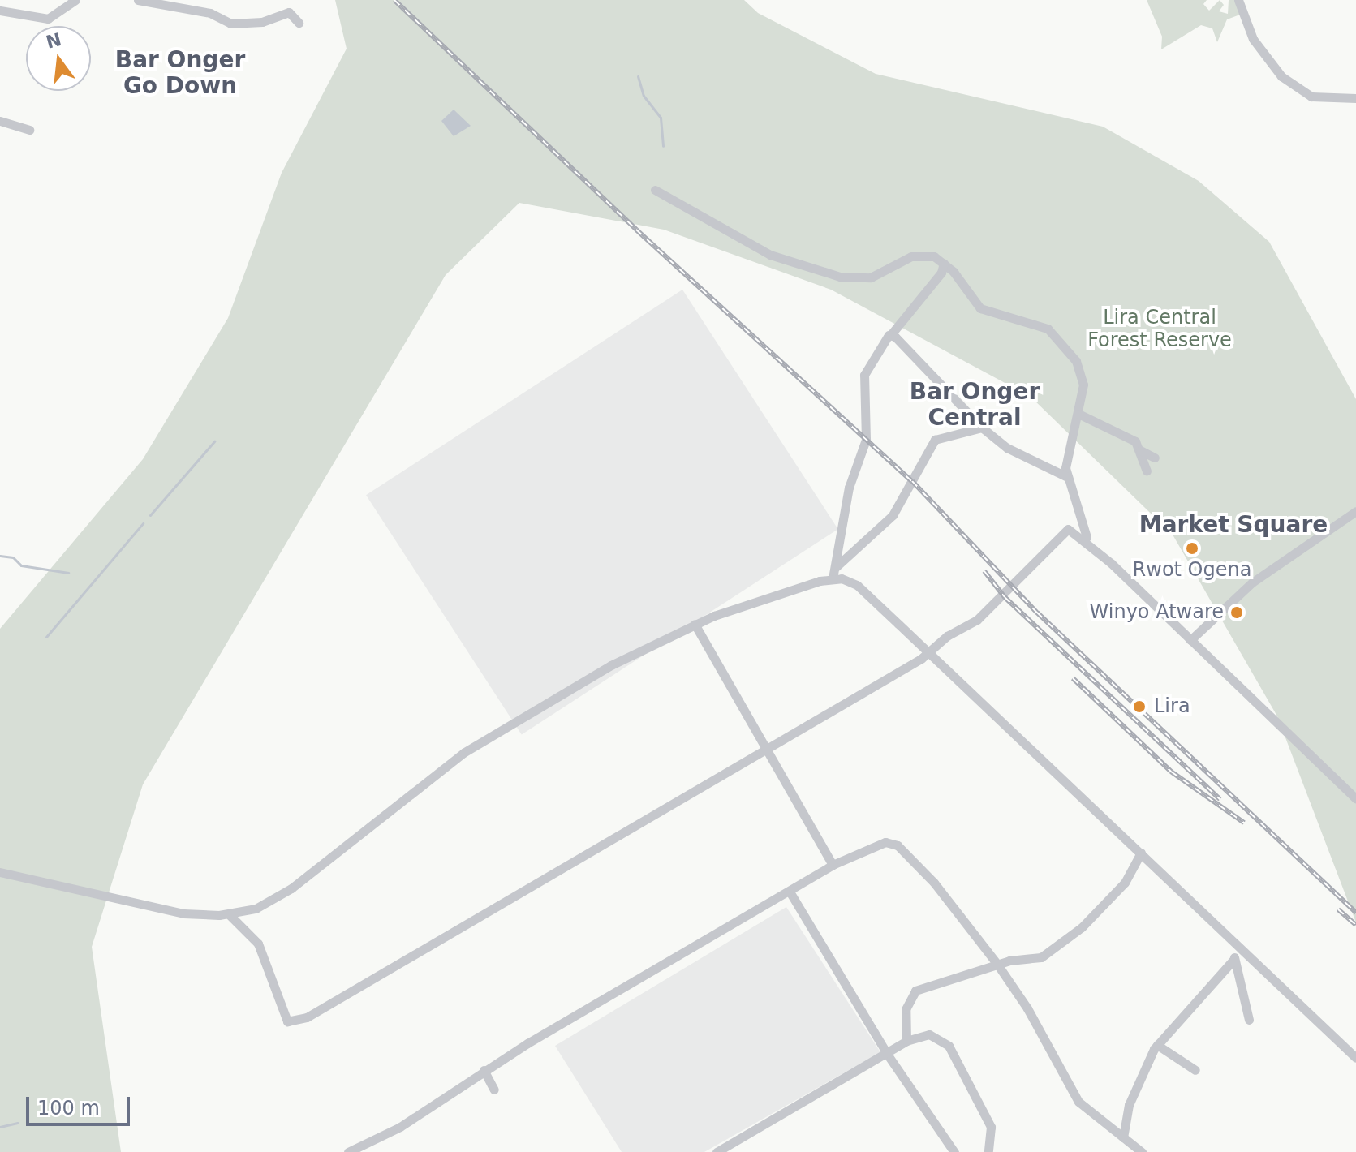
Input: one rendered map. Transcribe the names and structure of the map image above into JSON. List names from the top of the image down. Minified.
{"districts":["Bar Onger Go Down","Bar Onger Central","Market Square"],"parks":["Lira Central Forest Reserve"],"places":["Rwot Ogena","Winyo Atware","Lira"],"scale_bar":"100 m","north":"top"}
